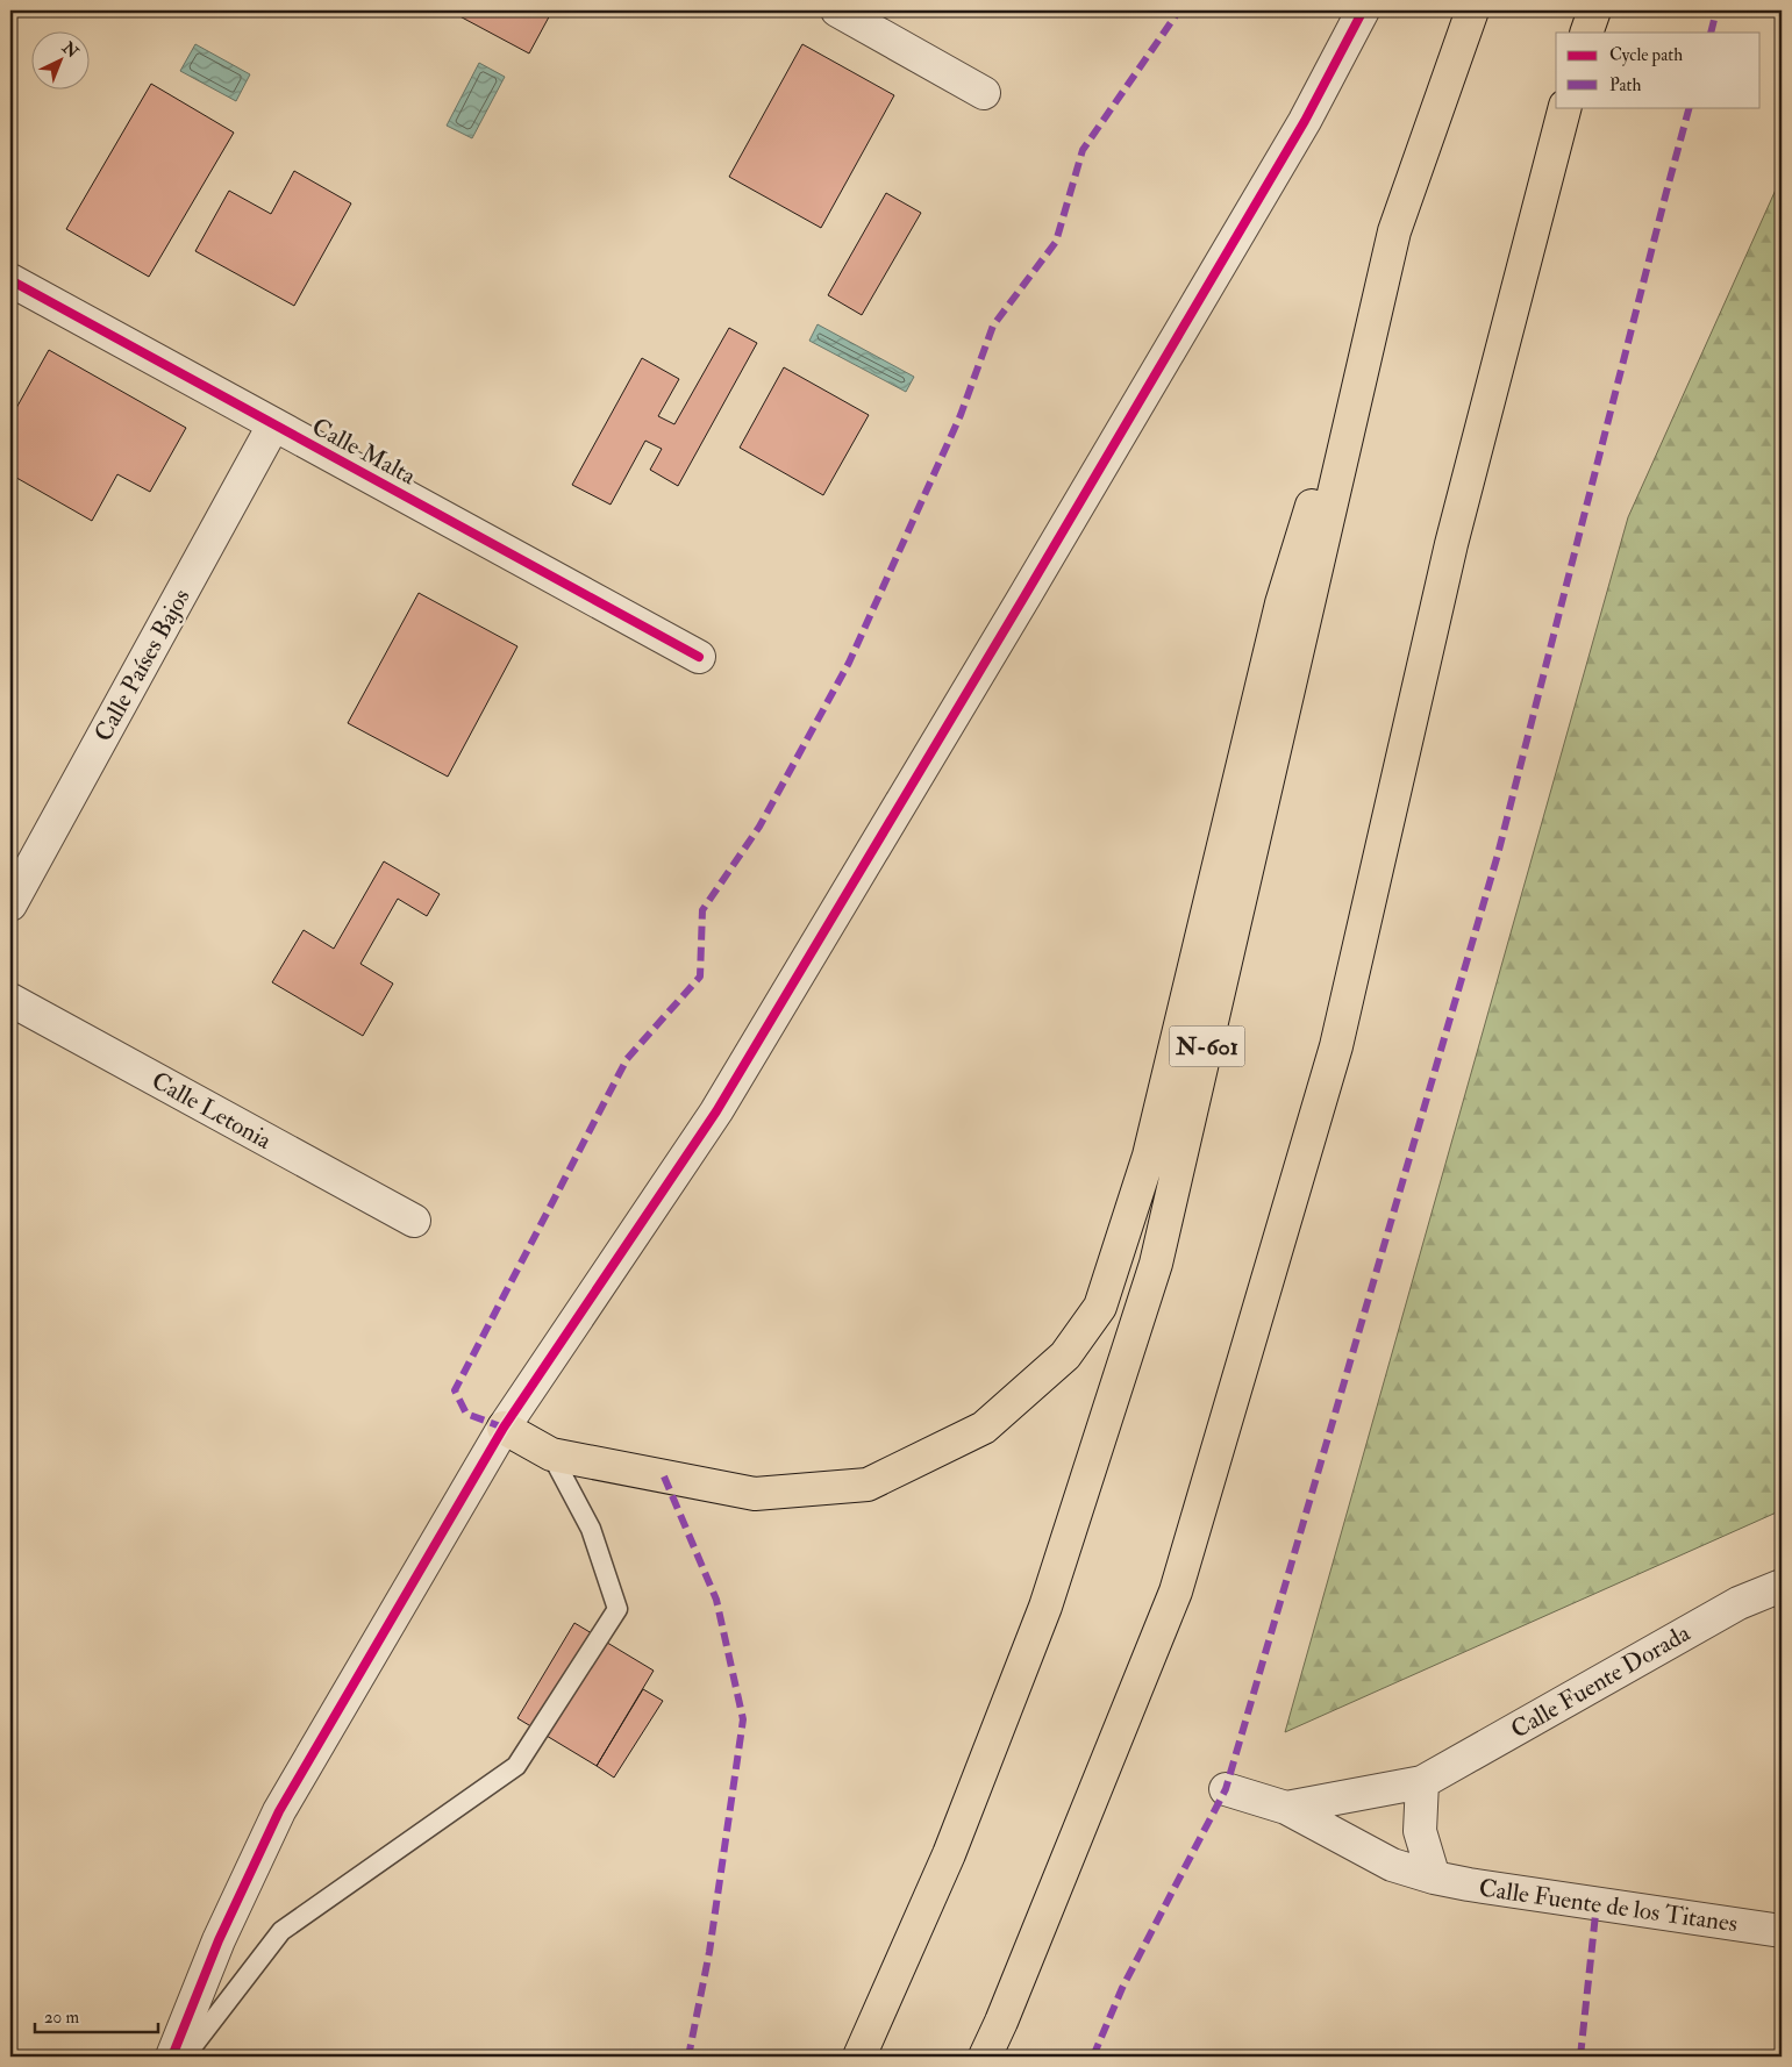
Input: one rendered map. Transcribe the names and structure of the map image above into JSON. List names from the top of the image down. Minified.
{"streets":{"highway":["N-601"],"street":["Calle Malta","Calle Países Bajos","Calle Letonia","Calle Fuente Dorada","Calle Fuente de los Titanes"]},"crossings":[["Calle Malta","Calle Países Bajos"],["Calle Fuente Dorada","Calle Fuente de los Titanes"]],"legend":["Cycle path","Path"],"scale_bar":"20 m","north":"top right"}
